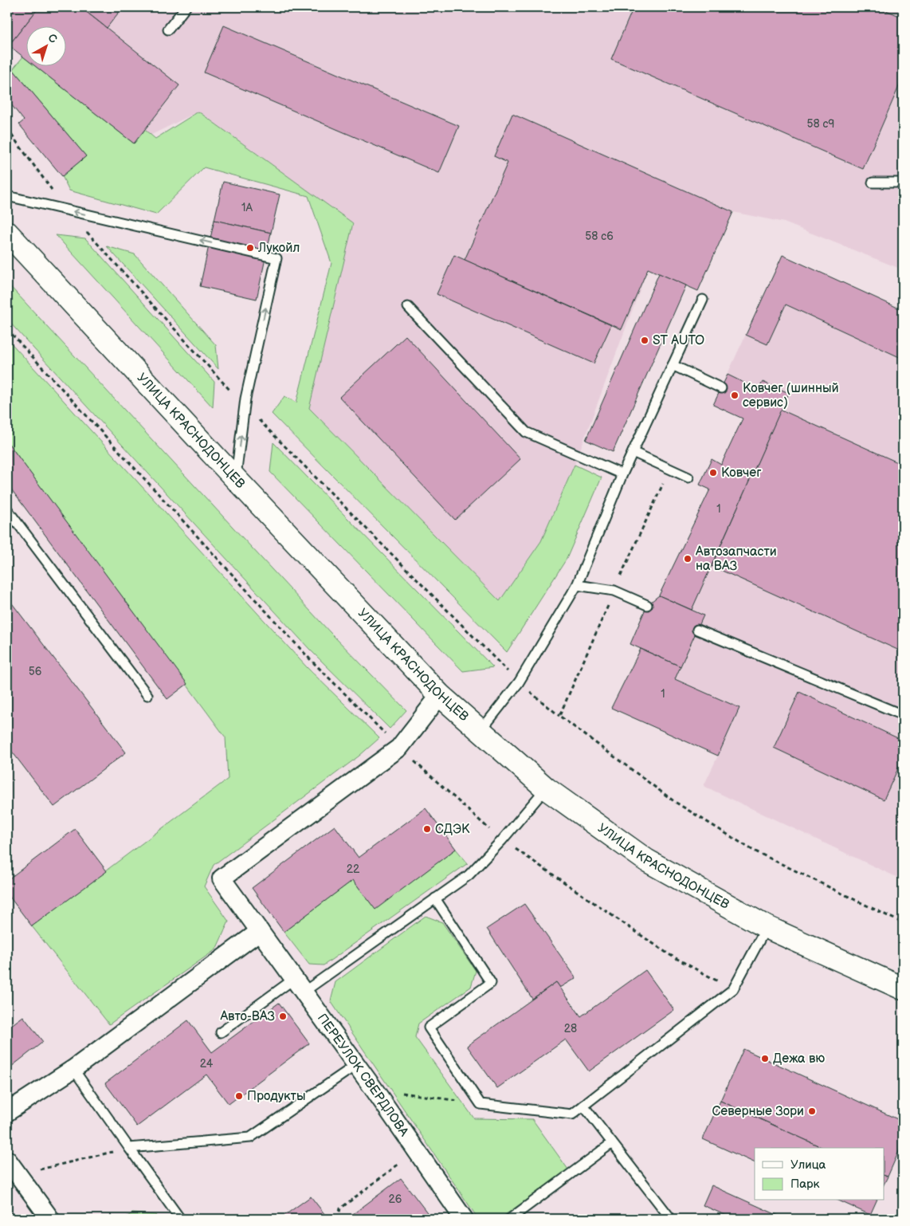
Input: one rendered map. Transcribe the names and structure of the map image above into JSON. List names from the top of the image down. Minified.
{"streets":{"main road":["УЛИЦА КРАСНОДОНЦЕВ"],"street":["ПЕРЕУЛОК СВЕРДЛОВА"]},"places":["Лукойл","ST AUTO","Ковчег (шинный сервис)","Ковчег","Автозапчасти на ВАЗ","СДЭК","Авто-ВАЗ","Дежа вю","Продукты","Северные Зори"],"house_numbers":["58 с9","1А","58 с6","1","56","1","22","28","24","26"],"legend":["Улица","Парк"],"north":"top right"}
